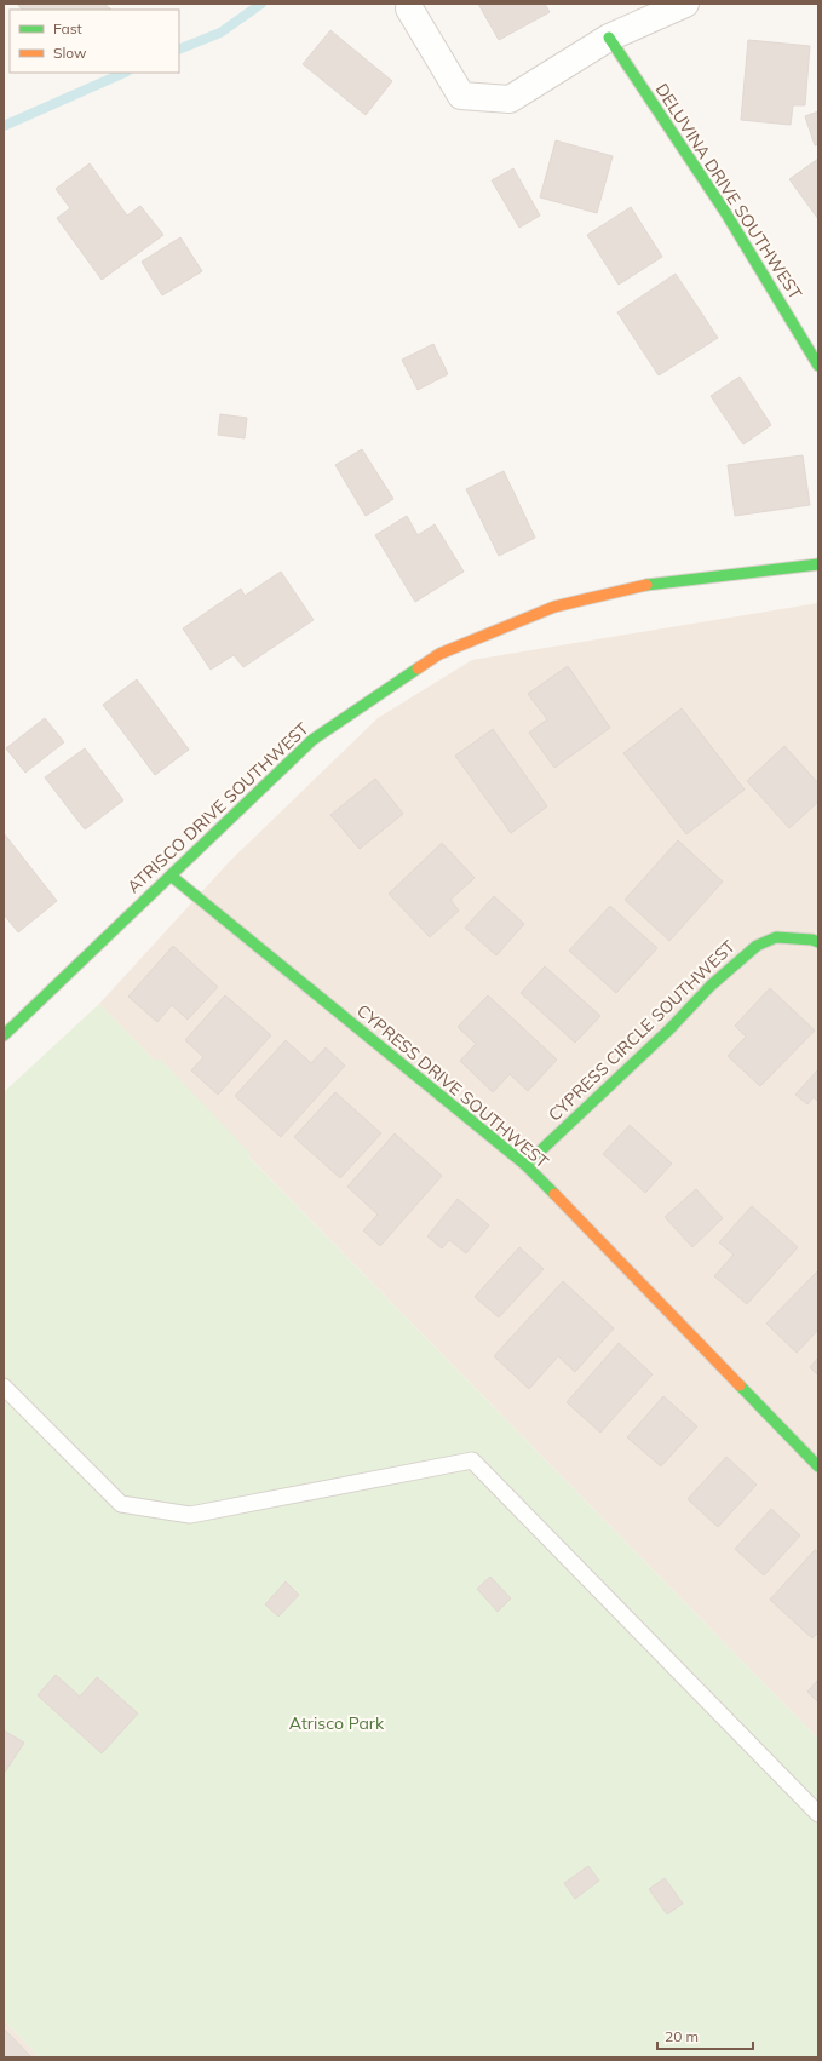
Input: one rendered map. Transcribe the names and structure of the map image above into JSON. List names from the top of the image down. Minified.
{"streets":{"street":["DELUVINA DRIVE SOUTHWEST","ATRISCO DRIVE SOUTHWEST","CYPRESS CIRCLE SOUTHWEST","CYPRESS DRIVE SOUTHWEST"]},"crossings":[["ATRISCO DRIVE SOUTHWEST","CYPRESS DRIVE SOUTHWEST"],["CYPRESS CIRCLE SOUTHWEST","CYPRESS DRIVE SOUTHWEST"]],"parks":["Atrisco Park"],"legend":["Fast","Slow"],"scale_bar":"20 m"}
